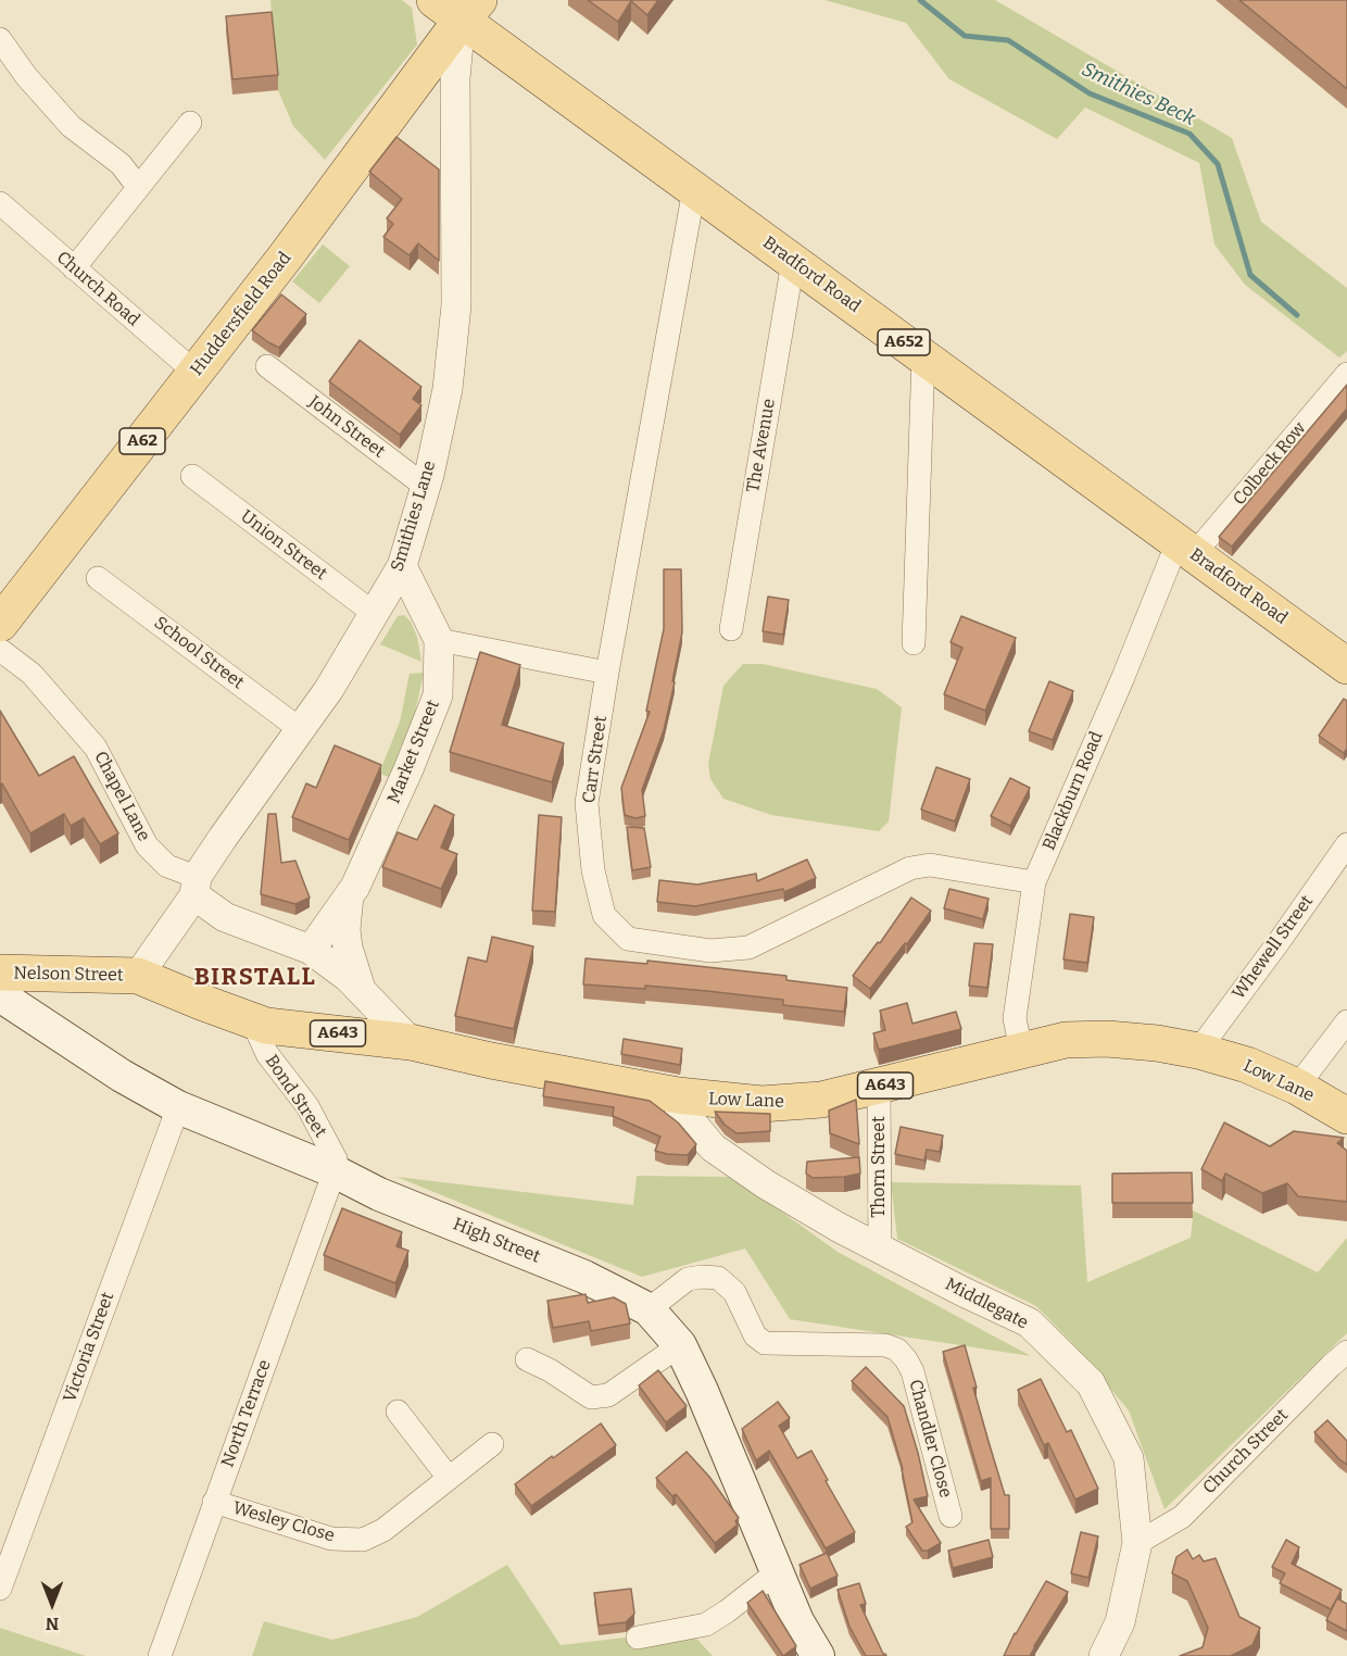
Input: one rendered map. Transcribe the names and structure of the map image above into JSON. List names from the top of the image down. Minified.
{"streets":{"main road":["Bradford Road","Huddersfield Road","A652","A62","Nelson Street","A643","Low Lane","High Street"],"street":["Church Road","John Street","The Avenue","Colbeck Row","Smithies Lane","Union Street","School Street","Market Street","Carr Street","Blackburn Road","Chapel Lane","Whewell Street","Bond Street","Thorn Street","Middlegate","Victoria Street","North Terrace","Chandler Close","Church Street","Wesley Close"]},"crossings":[["Bradford Road","Huddersfield Road"],["Bradford Road","The Avenue"],["Bradford Road","Colbeck Row"],["Bradford Road","Smithies Lane"],["Bradford Road","Carr Street"],["Bradford Road","Blackburn Road"],["Church Road","Huddersfield Road"],["Huddersfield Road","Smithies Lane"],["John Street","Smithies Lane"],["Colbeck Row","Blackburn Road"],["Smithies Lane","Union Street"],["Smithies Lane","School Street"],["Smithies Lane","Market Street"],["Smithies Lane","Chapel Lane"],["Smithies Lane","Nelson Street"],["Smithies Lane","Low Lane"],["Market Street","Chapel Lane"],["Carr Street","Blackburn Road"],["Blackburn Road","Low Lane"],["Chapel Lane","Low Lane"],["Whewell Street","Low Lane"],["Nelson Street","Low Lane"],["Low Lane","Bond Street"],["Low Lane","Thorn Street"],["Low Lane","Middlegate"],["Bond Street","High Street"],["Bond Street","North Terrace"],["Thorn Street","Middlegate"],["High Street","Victoria Street"],["High Street","North Terrace"],["High Street","Chandler Close"],["Middlegate","Church Street"],["North Terrace","Wesley Close"]],"districts":["BIRSTALL"],"water":["Smithies Beck"],"north":"bottom"}
